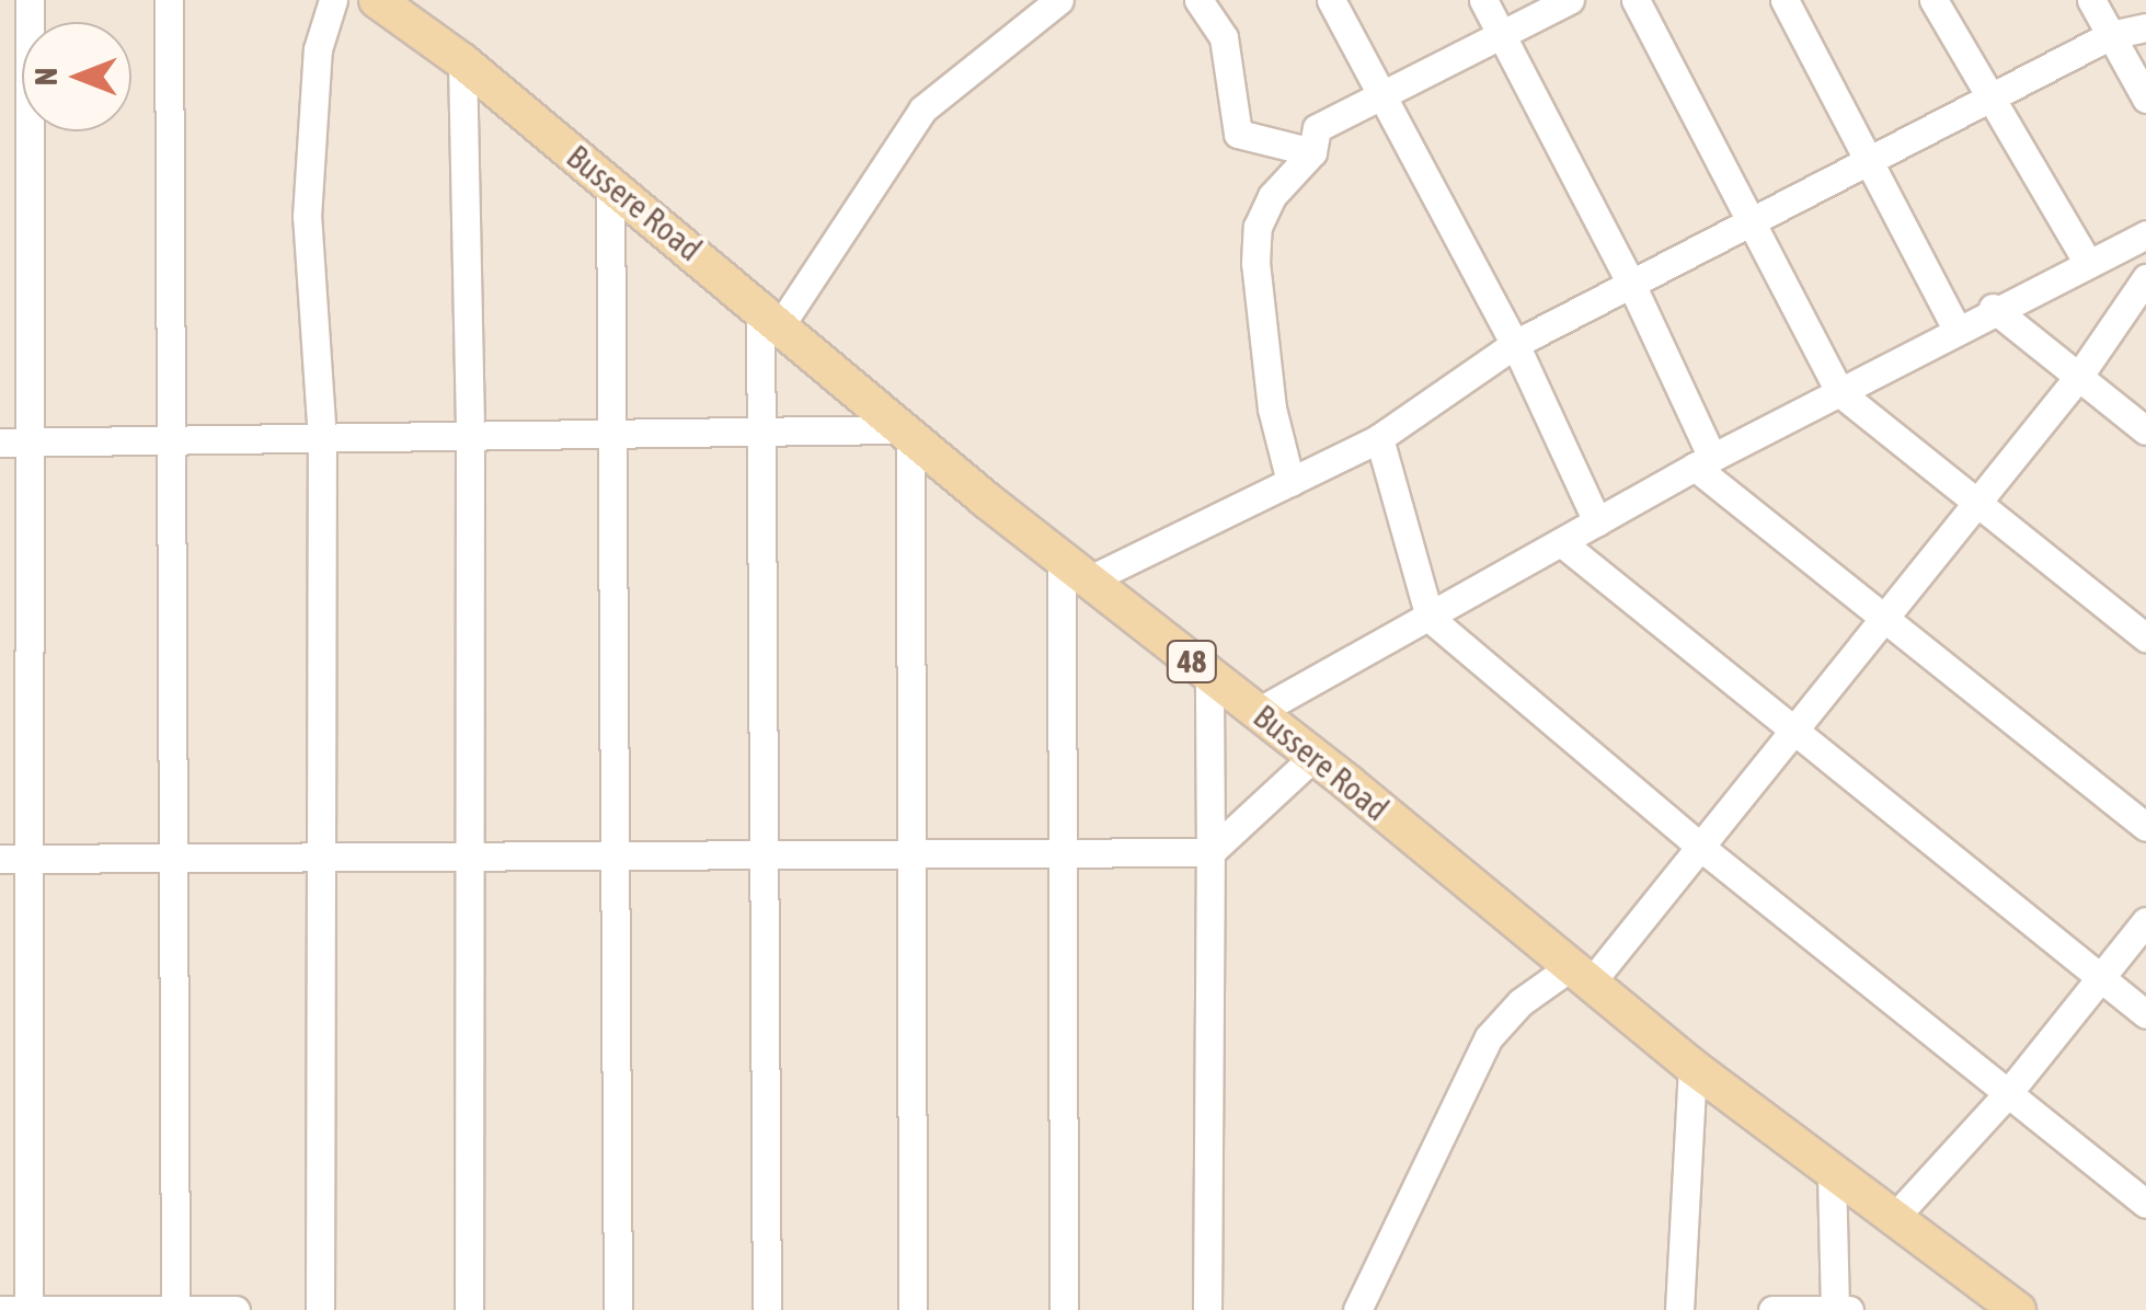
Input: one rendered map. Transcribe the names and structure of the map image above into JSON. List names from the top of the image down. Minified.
{"streets":{"main road":["Bussere Road","48"]},"north":"left"}
